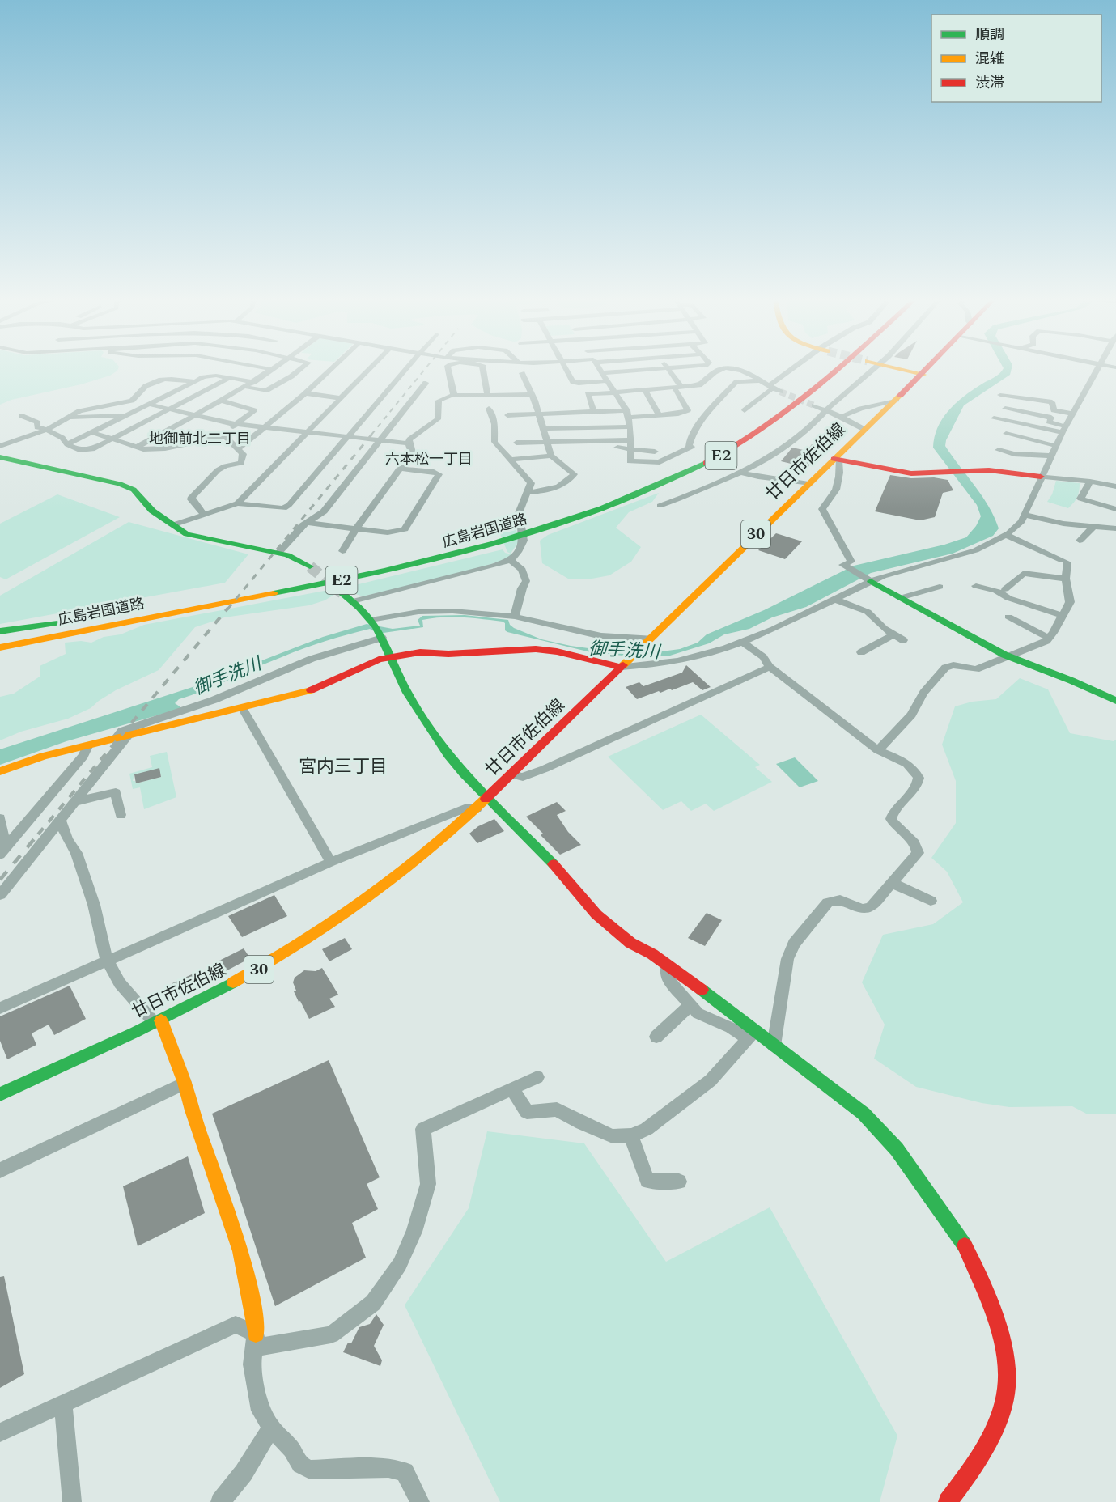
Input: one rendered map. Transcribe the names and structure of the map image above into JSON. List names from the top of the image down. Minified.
{"streets":{"main road":["E2","廿日市佐伯線","広島岩国道路","30"]},"districts":["地御前北二丁目","六本松一丁目","宮内三丁目"],"water":["御手洗川"],"legend":["順調","混雑","渋滞"]}
